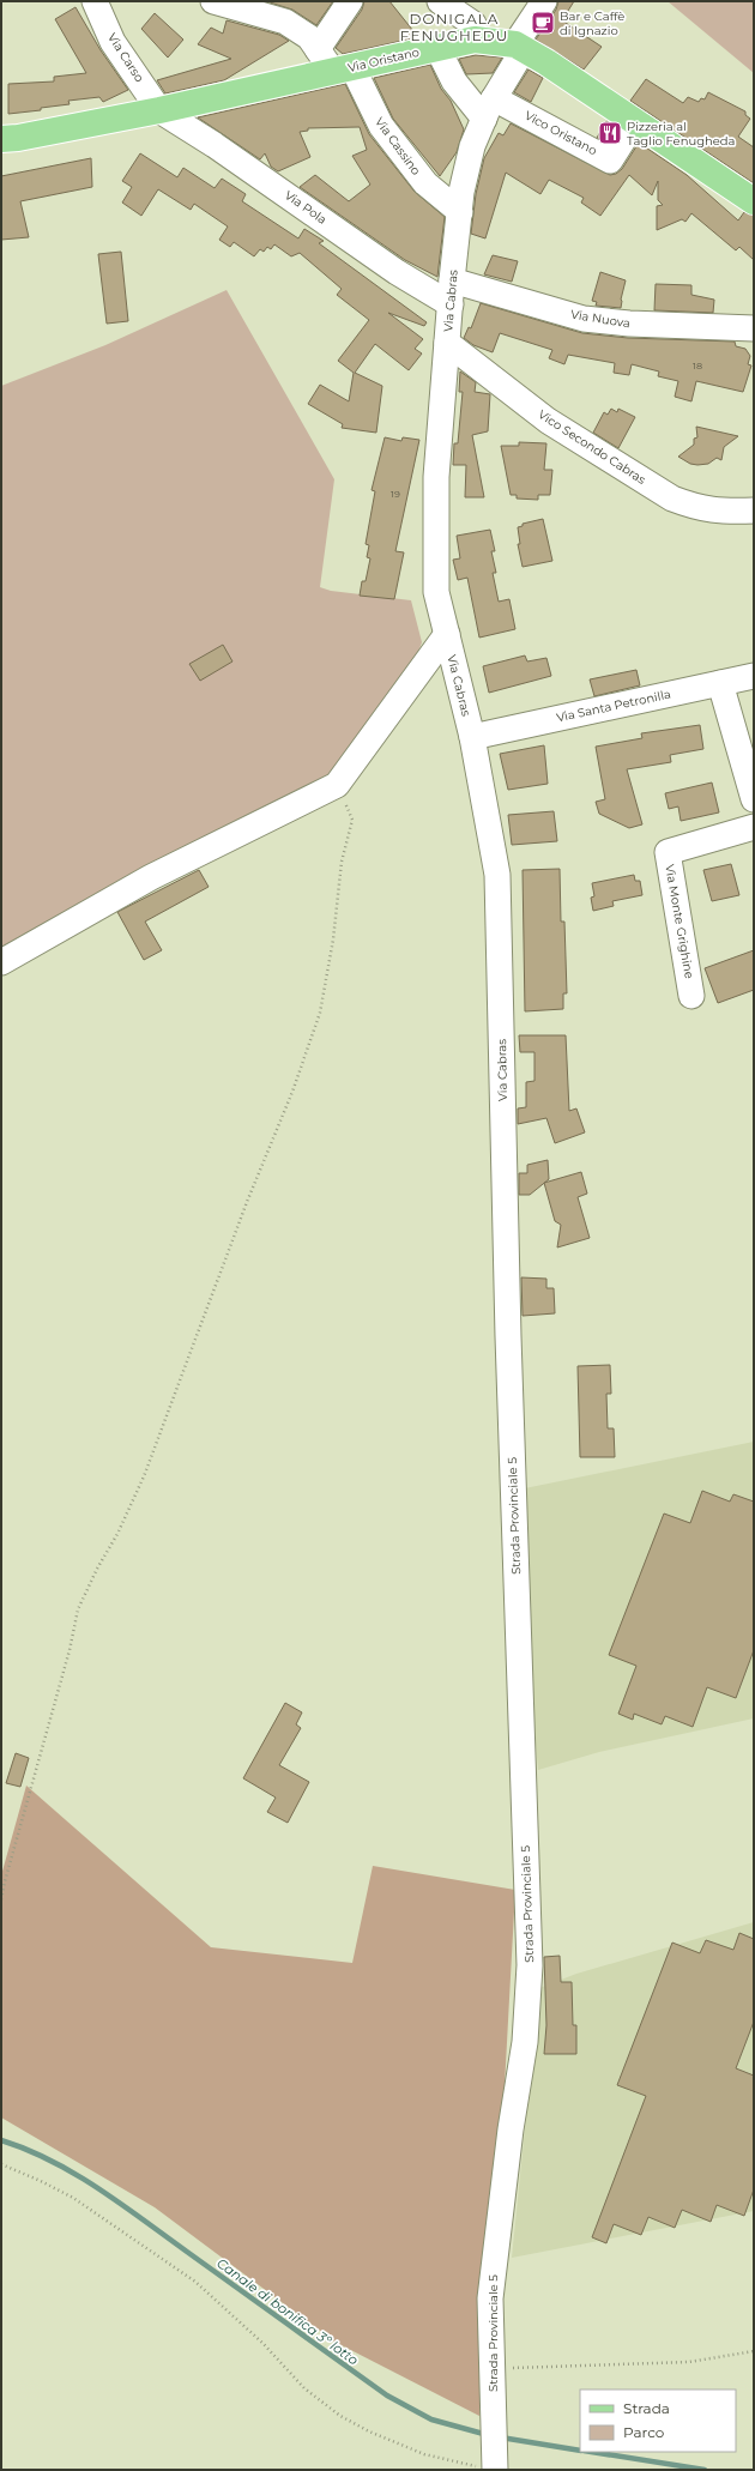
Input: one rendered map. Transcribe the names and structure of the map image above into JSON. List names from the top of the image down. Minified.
{"streets":{"main road":["Via Oristano"],"street":["Via Carso","Vico Oristano","Via Cassino","Via Pola","Via Cabras","Via Nuova","Vico Secondo Cabras","Via Santa Petronilla","Via Monte Grighine","Strada Provinciale 5"]},"crossings":[["Via Carso","Via Oristano"],["Via Carso","Via Pola"],["Via Oristano","Vico Oristano"],["Via Oristano","Via Cassino"],["Via Oristano","Via Pola"],["Via Oristano","Via Cabras"],["Vico Oristano","Via Cabras"],["Via Cassino","Via Cabras"],["Via Pola","Via Cabras"],["Via Pola","Via Nuova"],["Via Cabras","Via Nuova"],["Via Cabras","Vico Secondo Cabras"],["Via Cabras","Via Santa Petronilla"],["Via Cabras","Strada Provinciale 5"]],"districts":["DONIGALA FENUGHEDU"],"water":["Canale di bonifica 3º lotto"],"places":{"cafe":["Bar e Caffè di Ignazio"],"restaurant":["Pizzeria al Taglio Fenugheda"]},"house_numbers":["18","19"],"legend":["Strada","Parco"]}
